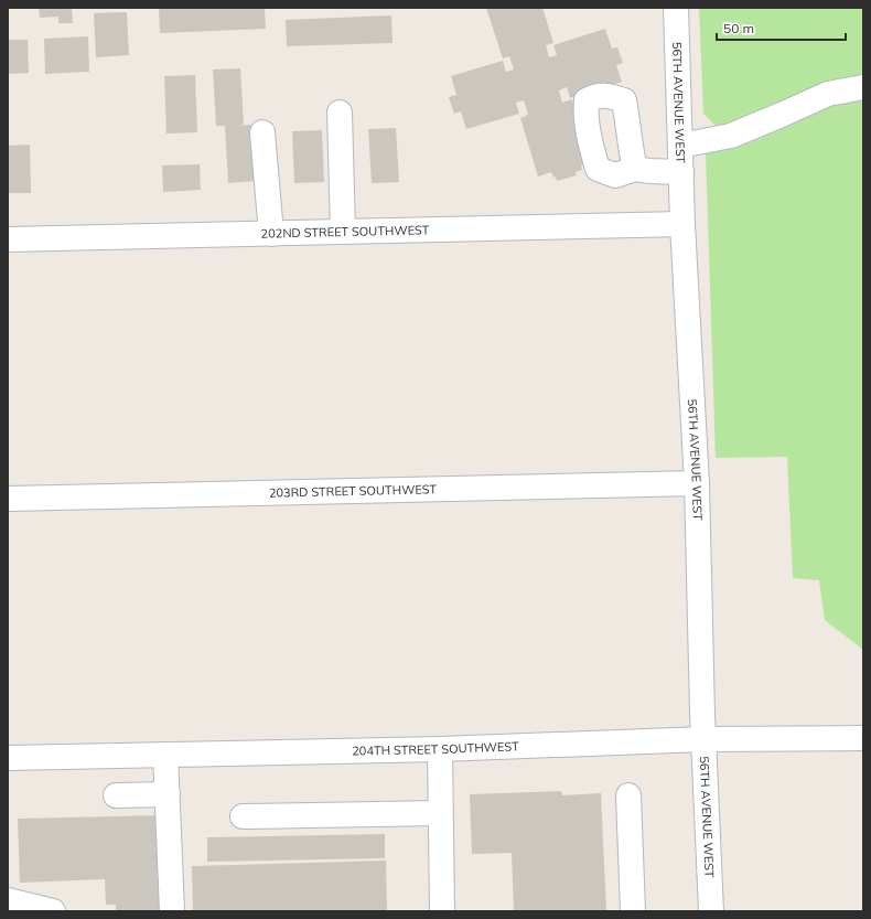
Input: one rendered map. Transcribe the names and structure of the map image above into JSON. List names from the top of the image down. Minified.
{"streets":{"street":["56TH AVENUE WEST","202ND STREET SOUTHWEST","203RD STREET SOUTHWEST","204TH STREET SOUTHWEST"]},"crossings":[["56TH AVENUE WEST","202ND STREET SOUTHWEST"],["56TH AVENUE WEST","203RD STREET SOUTHWEST"],["56TH AVENUE WEST","204TH STREET SOUTHWEST"]],"scale_bar":"50 m"}
